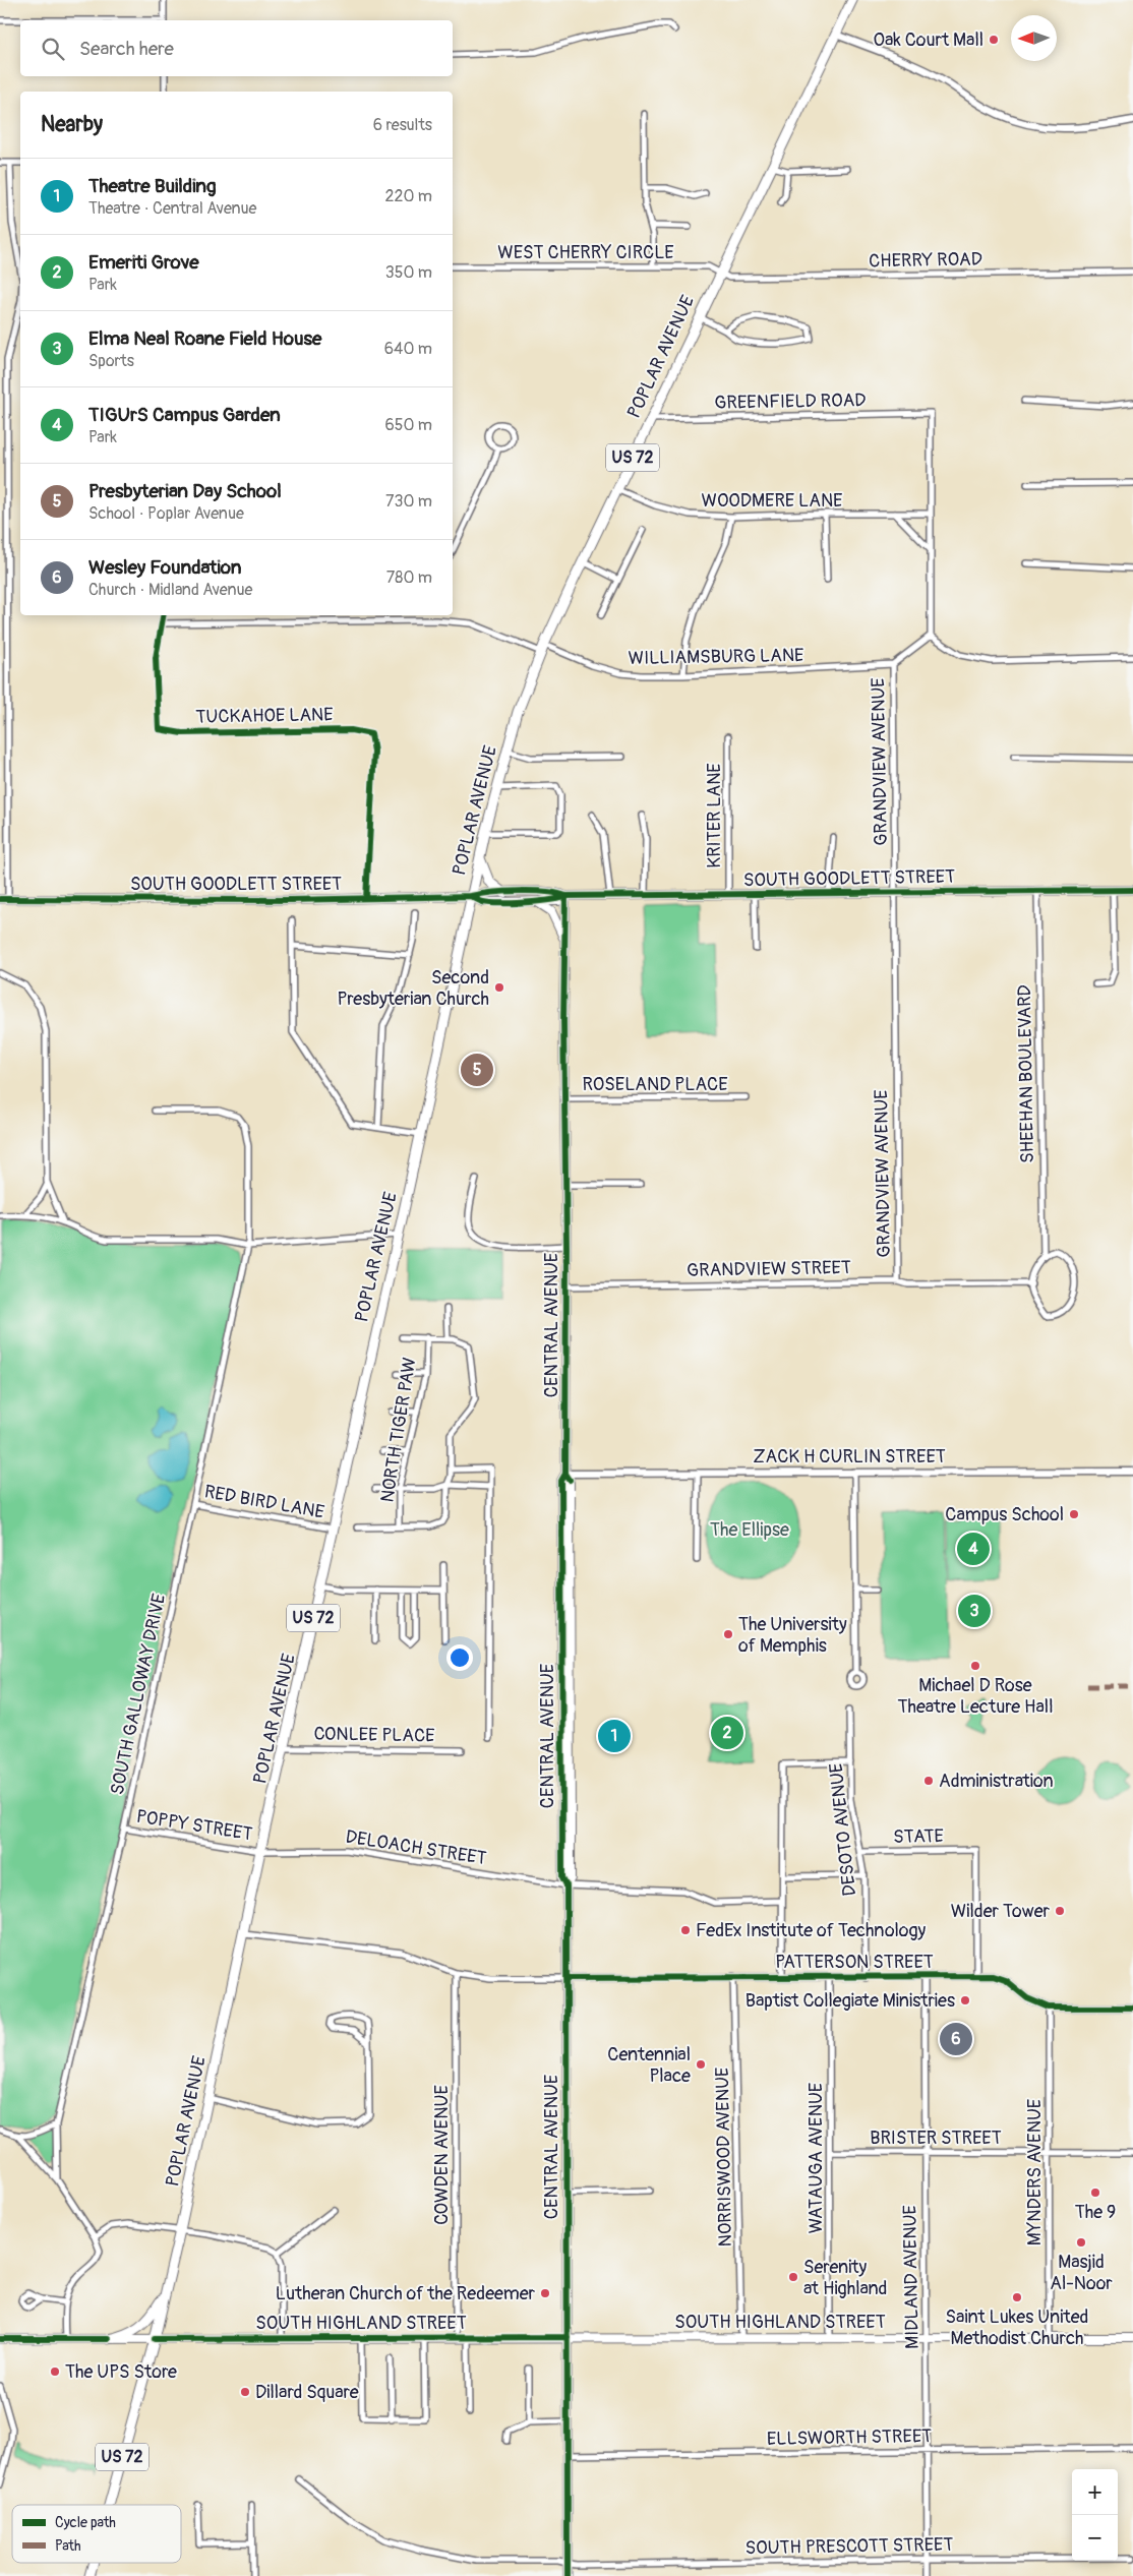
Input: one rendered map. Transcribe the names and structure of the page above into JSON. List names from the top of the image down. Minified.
{"streets":{"main road":["POPLAR AVENUE","US 72","SOUTH GOODLETT STREET","CENTRAL AVENUE","SOUTH HIGHLAND STREET"],"street":["WEST CHERRY CIRCLE","CHERRY ROAD","GREENFIELD ROAD","WOODMERE LANE","WILLIAMSBURG LANE","TUCKAHOE LANE","GRANDVIEW AVENUE","KRITER LANE","SHEEHAN BOULEVARD","ROSELAND PLACE","GRANDVIEW STREET","NORTH TIGER PAW","ZACK H CURLIN STREET","RED BIRD LANE","SOUTH GALLOWAY DRIVE","CONLEE PLACE","POPPY STREET","DESOTO AVENUE","STATE","DELOACH STREET","PATTERSON STREET","BRISTER STREET","COWDEN AVENUE","NORRISWOOD AVENUE","WATAUGA AVENUE","MYNDERS AVENUE","MIDLAND AVENUE","ELLSWORTH STREET","SOUTH PRESCOTT STREET"]},"crossings":[["WEST CHERRY CIRCLE","CHERRY ROAD"],["WEST CHERRY CIRCLE","POPLAR AVENUE"],["CHERRY ROAD","POPLAR AVENUE"],["POPLAR AVENUE","GREENFIELD ROAD"],["POPLAR AVENUE","WOODMERE LANE"],["POPLAR AVENUE","WILLIAMSBURG LANE"],["POPLAR AVENUE","SOUTH GOODLETT STREET"],["POPLAR AVENUE","RED BIRD LANE"],["POPLAR AVENUE","CONLEE PLACE"],["POPLAR AVENUE","POPPY STREET"],["POPLAR AVENUE","DELOACH STREET"],["POPLAR AVENUE","PATTERSON STREET"],["POPLAR AVENUE","SOUTH HIGHLAND STREET"],["GREENFIELD ROAD","WOODMERE LANE"],["WILLIAMSBURG LANE","TUCKAHOE LANE"],["WILLIAMSBURG LANE","GRANDVIEW AVENUE"],["TUCKAHOE LANE","SOUTH GOODLETT STREET"],["GRANDVIEW AVENUE","SOUTH GOODLETT STREET"],["GRANDVIEW AVENUE","GRANDVIEW STREET"],["KRITER LANE","SOUTH GOODLETT STREET"],["SOUTH GOODLETT STREET","SHEEHAN BOULEVARD"],["SOUTH GOODLETT STREET","CENTRAL AVENUE"],["SHEEHAN BOULEVARD","GRANDVIEW STREET"],["ROSELAND PLACE","CENTRAL AVENUE"],["GRANDVIEW STREET","CENTRAL AVENUE"],["CENTRAL AVENUE","ZACK H CURLIN STREET"],["CENTRAL AVENUE","DELOACH STREET"],["CENTRAL AVENUE","PATTERSON STREET"],["CENTRAL AVENUE","SOUTH HIGHLAND STREET"],["CENTRAL AVENUE","ELLSWORTH STREET"],["CENTRAL AVENUE","SOUTH PRESCOTT STREET"],["RED BIRD LANE","SOUTH GALLOWAY DRIVE"],["SOUTH GALLOWAY DRIVE","POPPY STREET"],["POPPY STREET","DELOACH STREET"],["DESOTO AVENUE","STATE"],["DESOTO AVENUE","PATTERSON STREET"],["STATE","PATTERSON STREET"],["PATTERSON STREET","COWDEN AVENUE"],["PATTERSON STREET","NORRISWOOD AVENUE"],["PATTERSON STREET","WATAUGA AVENUE"],["PATTERSON STREET","MYNDERS AVENUE"],["PATTERSON STREET","MIDLAND AVENUE"],["BRISTER STREET","WATAUGA AVENUE"],["BRISTER STREET","MYNDERS AVENUE"],["BRISTER STREET","MIDLAND AVENUE"],["COWDEN AVENUE","SOUTH HIGHLAND STREET"],["NORRISWOOD AVENUE","SOUTH HIGHLAND STREET"],["WATAUGA AVENUE","SOUTH HIGHLAND STREET"],["MYNDERS AVENUE","SOUTH HIGHLAND STREET"],["MIDLAND AVENUE","SOUTH HIGHLAND STREET"],["MIDLAND AVENUE","ELLSWORTH STREET"],["MIDLAND AVENUE","SOUTH PRESCOTT STREET"]],"parks":["The Ellipse"],"places":["Oak Court Mall","Second Presbyterian Church","Campus School","The University of Memphis","Michael D Rose Theatre Lecture Hall","Administration","Wilder Tower","FedEx Institute of Technology","Baptist Collegiate Ministries","Centennial Place","The 9","Masjid Al-Noor","Serenity at Highland","Lutheran Church of the Redeemer","Saint Lukes United Methodist Church","The UPS Store","Dillard Square"],"legend":["Cycle path","Path"],"north":"left","page":{"search":"Search here","heading":["Nearby","6 results"],"list":[{"mark":"1","name":"Theatre Building","note":"Theatre · Central Avenue","value":"220 m"},{"mark":"2","name":"Emeriti Grove","note":"Park","value":"350 m"},{"mark":"3","name":"Elma Neal Roane Field House","note":"Sports","value":"640 m"},{"mark":"4","name":"TIGUrS Campus Garden","note":"Park","value":"650 m"},{"mark":"5","name":"Presbyterian Day School","note":"School · Poplar Avenue","value":"730 m"},{"mark":"6","name":"Wesley Foundation","note":"Church · Midland Avenue","value":"780 m"}],"pins":["5","4","3","2","1","6"],"map_buttons":["+","−"]}}
